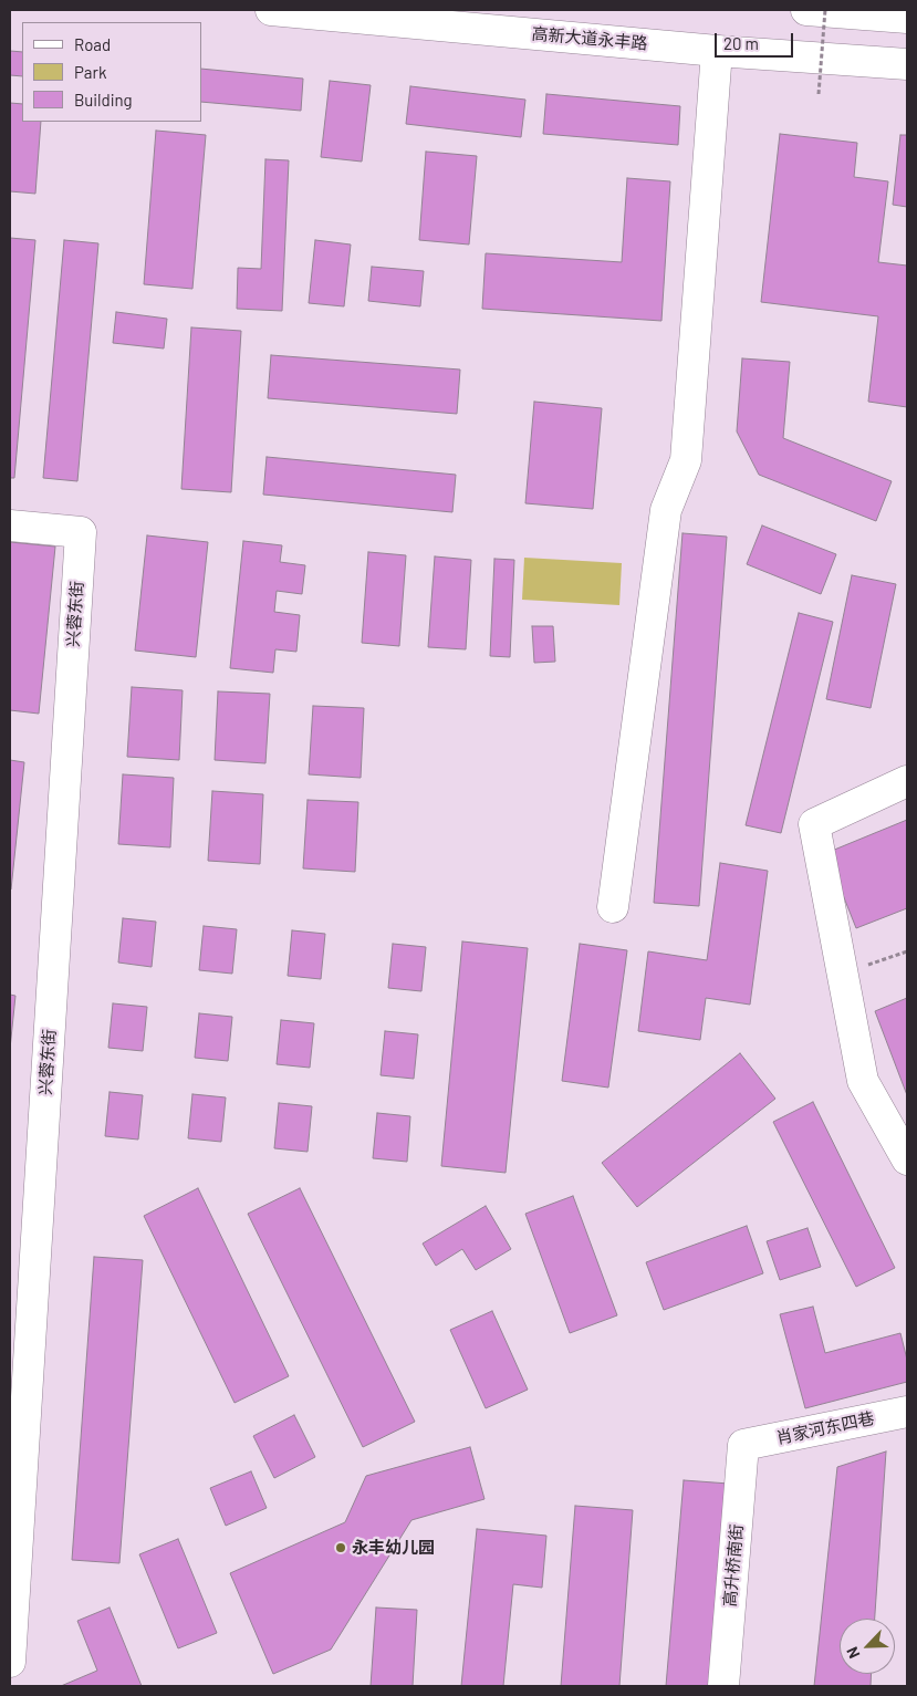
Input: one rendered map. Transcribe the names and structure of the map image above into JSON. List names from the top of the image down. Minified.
{"streets":{"street":["高新大道永丰路","兴蓉东街","肖家河东四巷","高升桥南街"]},"crossings":[["肖家河东四巷","高升桥南街"]],"places":["永丰幼儿园"],"legend":["Road","Park","Building"],"scale_bar":"20 m","north":"bottom left"}
